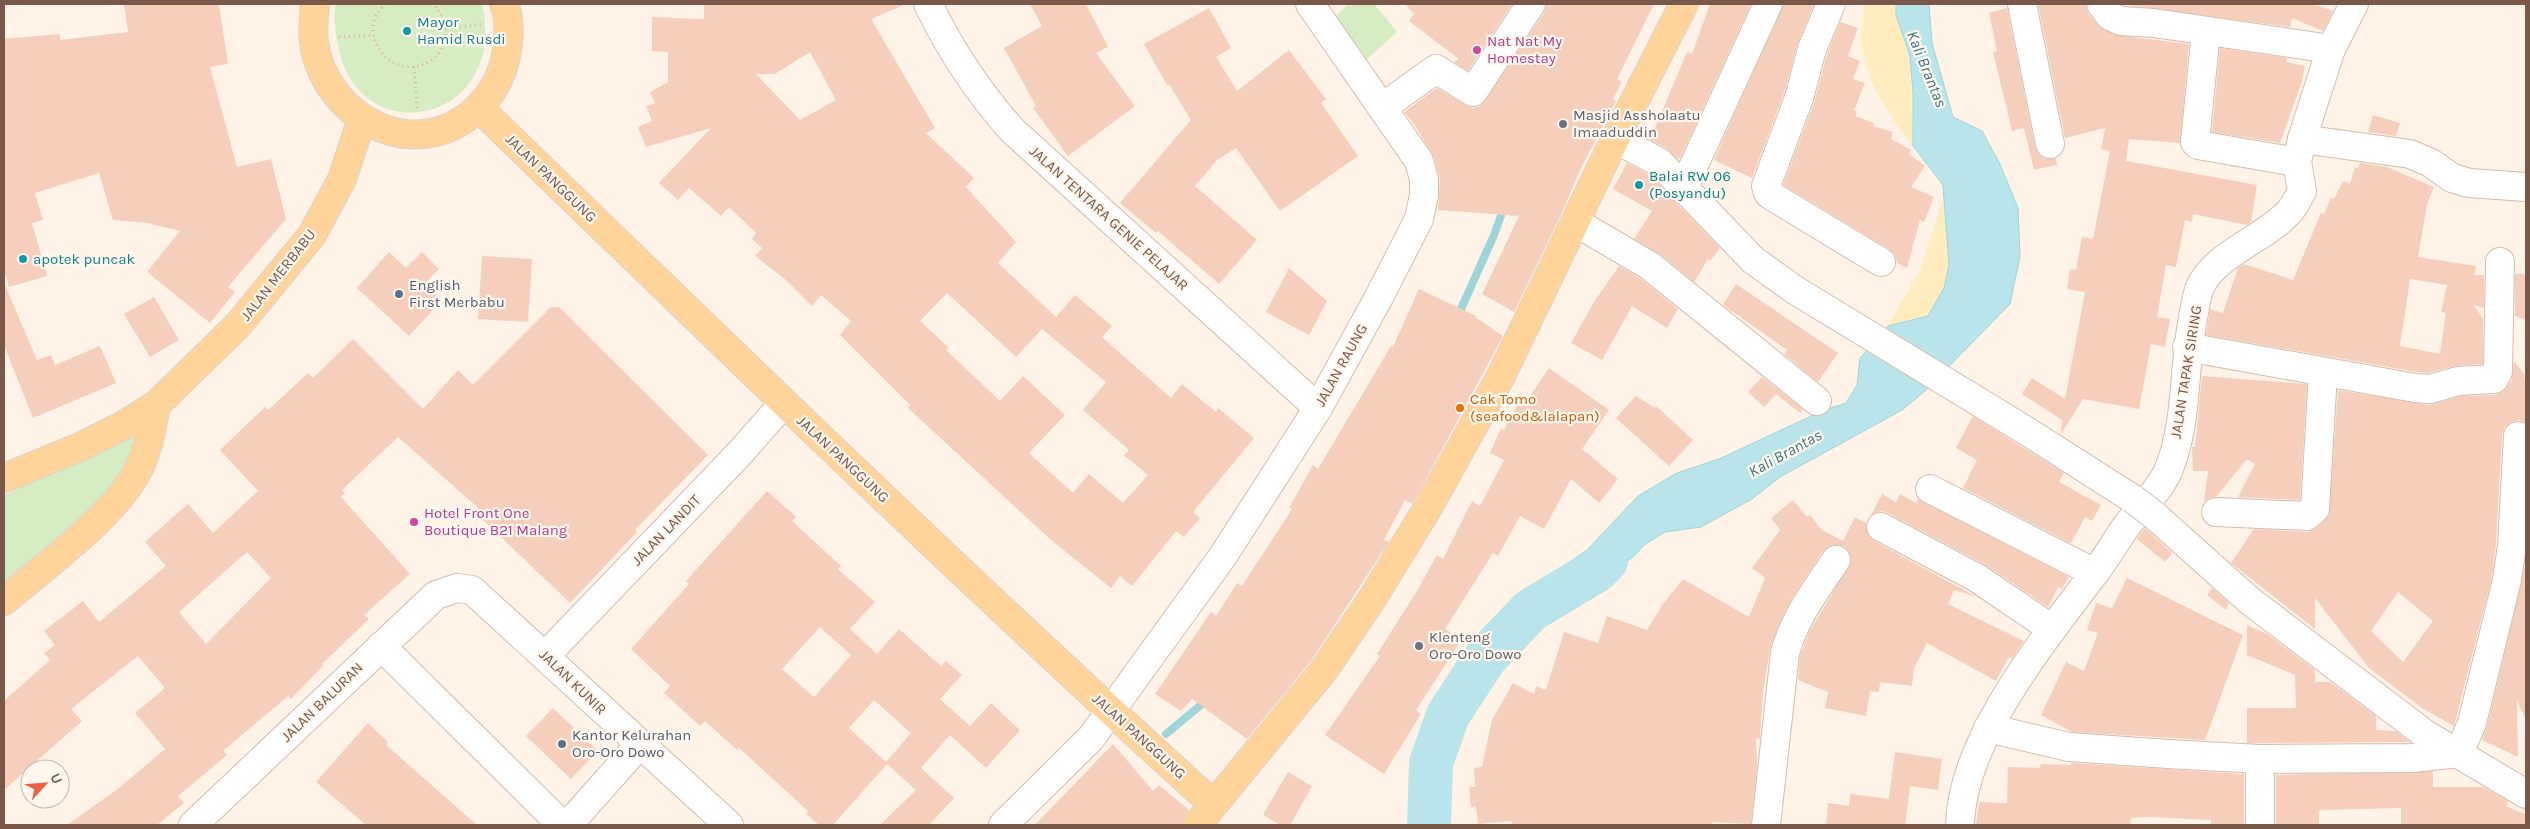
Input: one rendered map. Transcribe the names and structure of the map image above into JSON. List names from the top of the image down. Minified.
{"streets":{"main road":["JALAN PANGGUNG","JALAN MERBABU"],"street":["JALAN TENTARA GENIE PELAJAR","JALAN RAUNG","JALAN TAPAK SIRING","JALAN LANDIT","JALAN KUNIR","JALAN BALURAN"]},"crossings":[["JALAN PANGGUNG","JALAN RAUNG"],["JALAN PANGGUNG","JALAN LANDIT"],["JALAN TENTARA GENIE PELAJAR","JALAN RAUNG"],["JALAN LANDIT","JALAN KUNIR"],["JALAN KUNIR","JALAN BALURAN"]],"water":["Kali Brantas"],"places":["Mayor Hamid Rusdi","Nat Nat My Homestay","Masjid Assholaatu Imaaduddin","Balai RW 06 (Posyandu)","apotek puncak","English First Merbabu","Cak Tomo (seafood&lalapan)","Hotel Front One Boutique B21 Malang","Klenteng Oro-Oro Dowo","Kantor Kelurahan Oro-Oro Dowo"],"north":"top right"}
